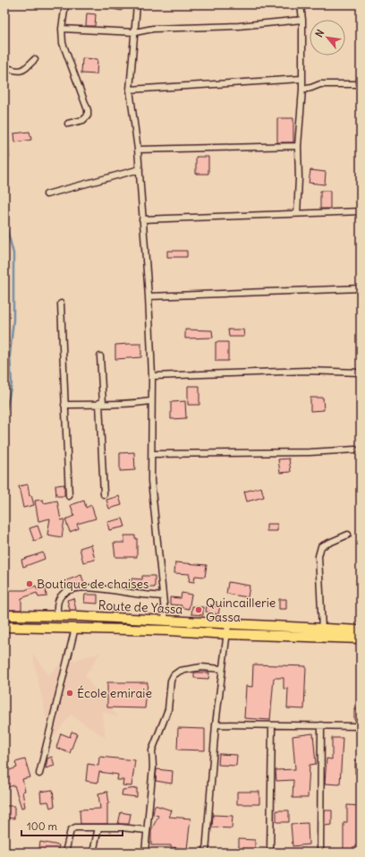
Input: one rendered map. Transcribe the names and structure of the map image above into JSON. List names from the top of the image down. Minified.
{"streets":{"main road":["Route de Yassa"]},"places":["Boutique de chaises","Quincaillerie Gassa","École emiraie"],"scale_bar":"100 m","north":"top left"}
